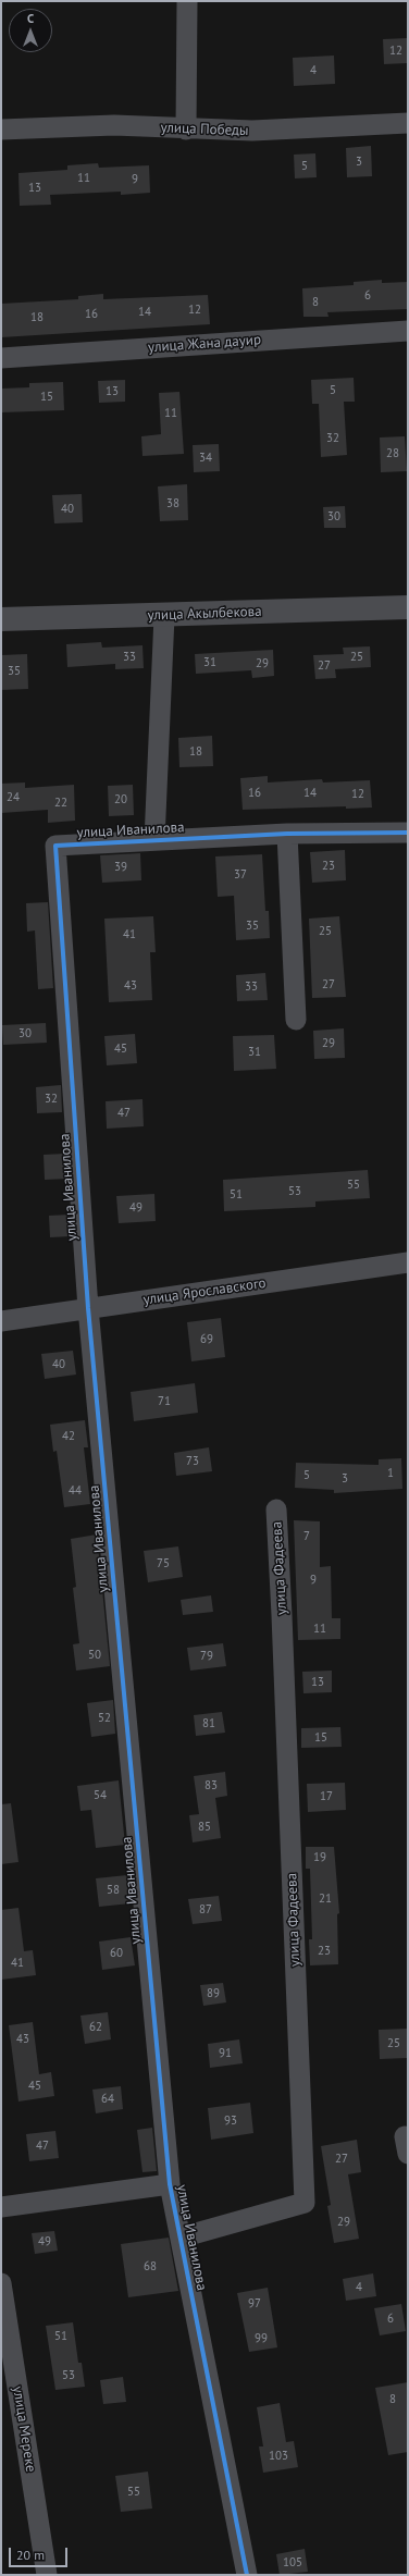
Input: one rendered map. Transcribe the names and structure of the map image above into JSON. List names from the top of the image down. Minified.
{"streets":{"street":["улица Победы","улица Жана дауир","улица Акылбекова","улица Иванилова","улица Ярославского","улица Фадеева","улица Мереке"]},"crossings":[["улица Иванилова","улица Ярославского"],["улица Иванилова","улица Фадеева"]],"house_numbers":["12","4","3","5","11","9","13","6","8","12","14","16","18","5","13","15","11","32","28","34","38","40","30","33","25","31","29","27","35","18","16","14","12","24","20","22","23","39","37","35","25","41","27","43","33","30","29","45","31","32","47","55","53","51","49","69","40","71","42","73","1","5","3","44","7","75","9","11","50","79","13","52","81","15","83","54","17","85","19","58","21","87","23","60","41","89","62","43","25","91","45","64","93","47","27","29","49","68","4","97","6","51","99","53","8","103","55","105"],"scale_bar":"20 m","north":"top"}
